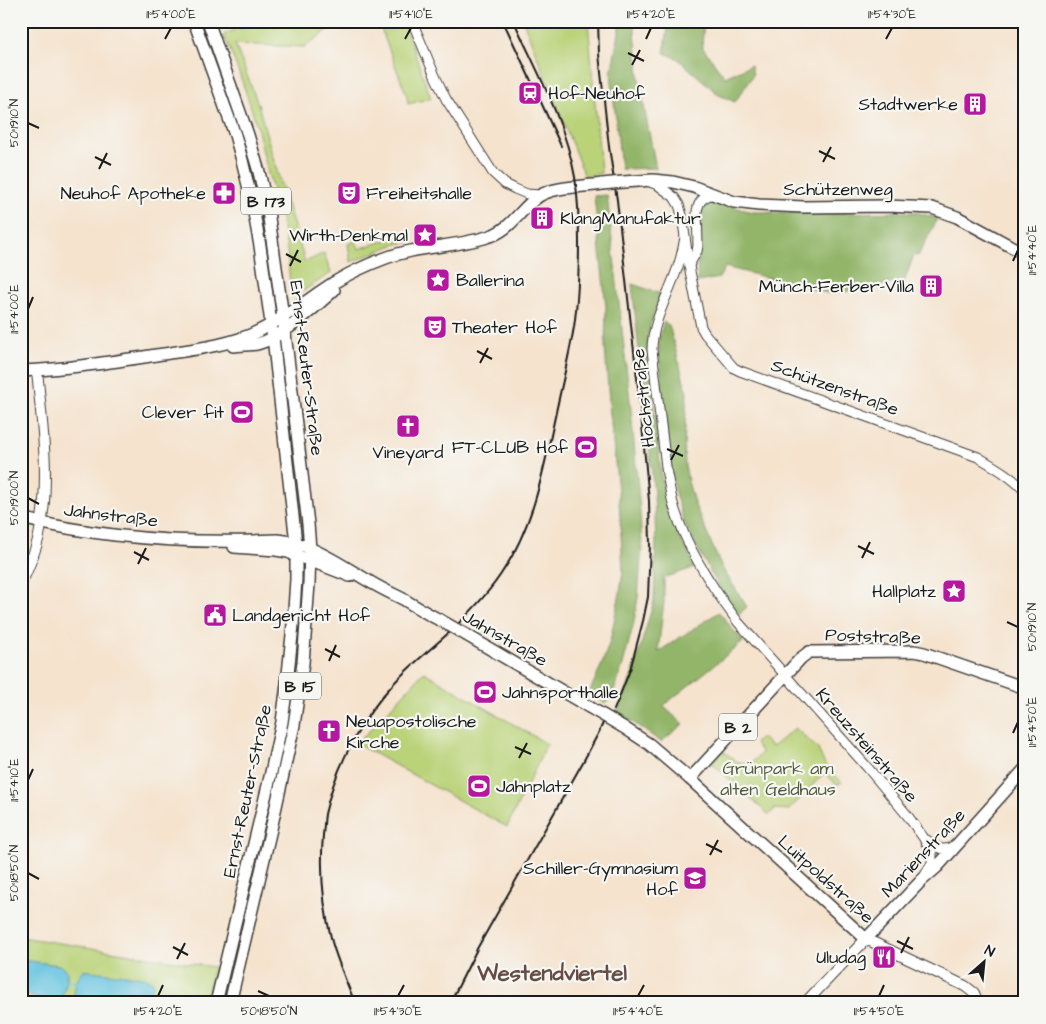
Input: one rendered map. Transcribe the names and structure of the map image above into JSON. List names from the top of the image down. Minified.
{"streets":{"main road":["Schützenweg","B 173","Ernst-Reuter-Straße","Jahnstraße","Poststraße","B 15","B 2","Marienstraße","Luitpoldstraße"],"street":["Schützenstraße","Hochstraße","Kreuzsteinstraße"]},"crossings":[["Schützenweg","Schützenstraße"],["Ernst-Reuter-Straße","Jahnstraße"],["Schützenstraße","Hochstraße"],["Hochstraße","Poststraße"],["Hochstraße","B 2"],["Hochstraße","Kreuzsteinstraße"],["Jahnstraße","B 2"],["Jahnstraße","Luitpoldstraße"],["Poststraße","B 2"],["Poststraße","Kreuzsteinstraße"],["B 2","Kreuzsteinstraße"],["B 2","Luitpoldstraße"],["Marienstraße","Luitpoldstraße"]],"districts":["Westendviertel"],"parks":["Grünpark am alten Geldhaus"],"places":{"station":["Hof-Neuhof"],"building":["Stadtwerke","KlangManufaktur","Münch-Ferber-Villa"],"pharmacy":["Neuhof Apotheke"],"theatre":["Freiheitshalle","Theater Hof"],"place":["Wirth-Denkmal","Ballerina","Hallplatz"],"sports":["Clever fit","FT-CLUB Hof","Jahnsporthalle","Jahnplatz"],"church":["Vineyard","Neuapostolische Kirche"],"public building":["Landgericht Hof"],"school or university":["Schiller-Gymnasium Hof"],"restaurant":["Uludag"]},"north":"top right","coordinates":["11°54'00\"E","11°54'10\"E","11°54'20\"E","11°54'30\"E","50°19'10\"N","11°54'40\"E","50°19'00\"N","11°54'50\"E","50°18'50\"N"]}
